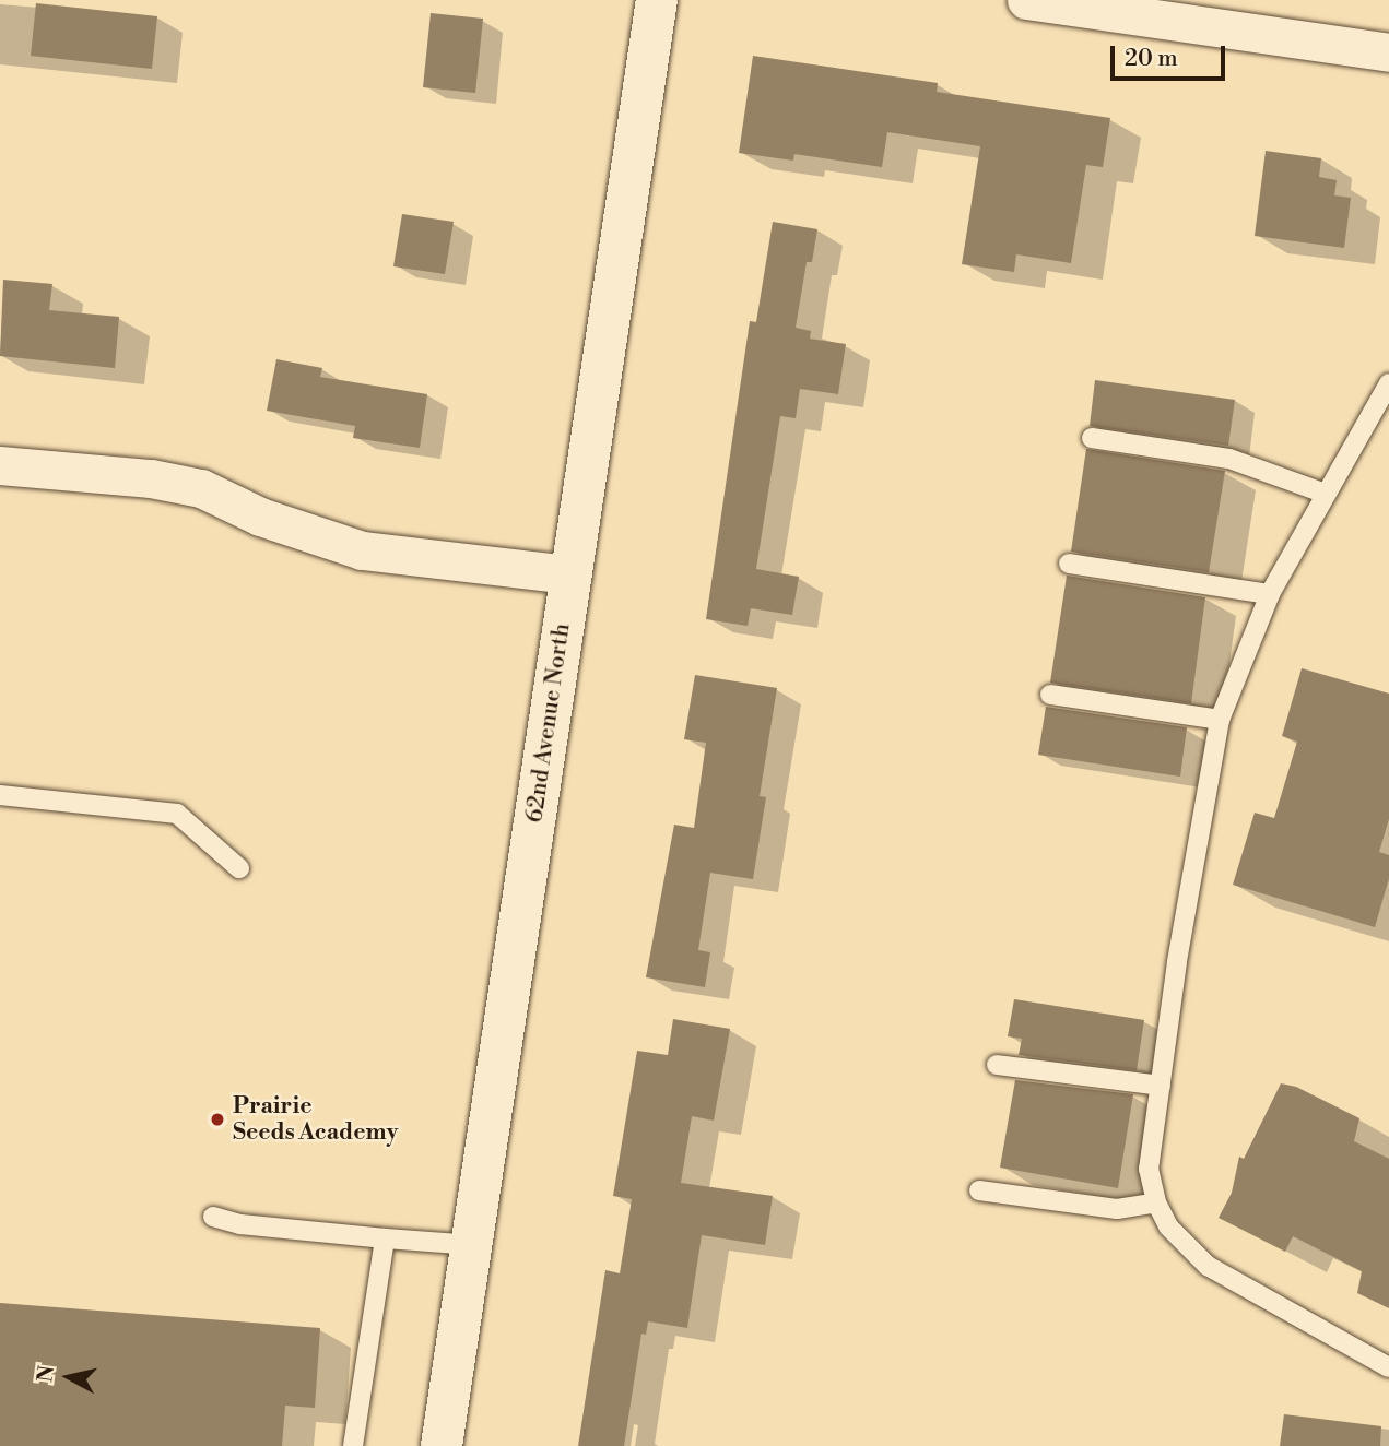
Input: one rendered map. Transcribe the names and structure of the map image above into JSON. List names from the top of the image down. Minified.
{"streets":{"street":["62nd Avenue North"]},"places":["Prairie Seeds Academy"],"scale_bar":"20 m","north":"left"}
